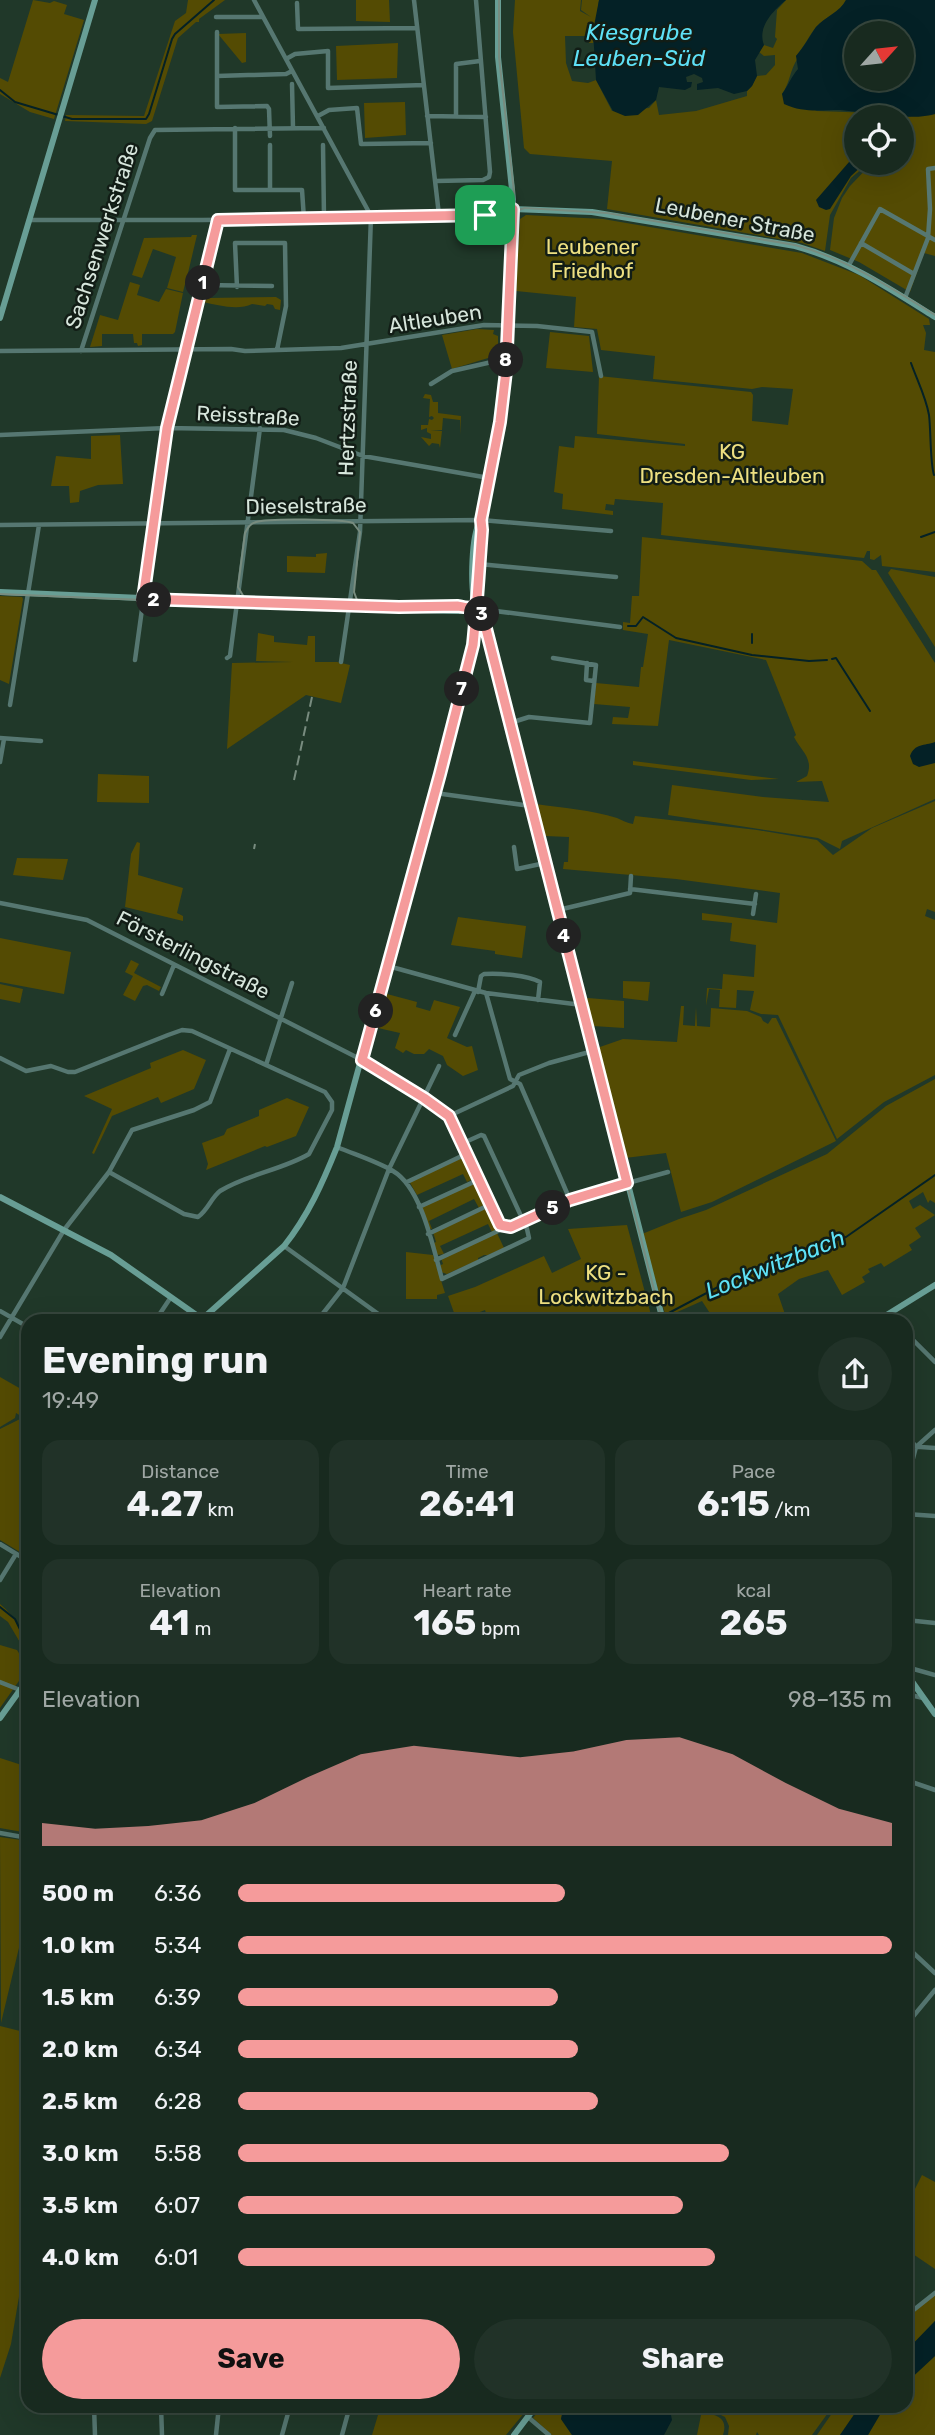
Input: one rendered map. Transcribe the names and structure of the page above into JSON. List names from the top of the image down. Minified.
{"streets":{"street":["Leubener Straße","Sachsenwerkstraße","Altleuben","Reisstraße","Hertzstraße","Dieselstraße","Försterlingstraße"]},"crossings":[["Sachsenwerkstraße","Altleuben"],["Altleuben","Hertzstraße"],["Reisstraße","Hertzstraße"],["Hertzstraße","Dieselstraße"]],"water":["Kiesgrube Leuben-Süd","Lockwitzbach"],"parks":["Leubener Friedhof","KG Dresden-Altleuben","KG - Lockwitzbach"],"north":"top right","page":{"pins":["1","8","2","3","7","4","6","5"],"heading":["Evening run","19:49"],"stats":[["Distance","4.27 km"],["Time","26:41"],["Pace","6:15 /km"],["Elevation","41 m"],["Heart rate","165 bpm"],["kcal","265"]],"chart":["Elevation","98–135 m"],"list":[{"name":"500 m","note":"6:36"},{"name":"1.0 km","note":"5:34"},{"name":"1.5 km","note":"6:39"},{"name":"2.0 km","note":"6:34"},{"name":"2.5 km","note":"6:28"},{"name":"3.0 km","note":"5:58"},{"name":"3.5 km","note":"6:07"},{"name":"4.0 km","note":"6:01"}],"buttons":["Save","Share"]}}
